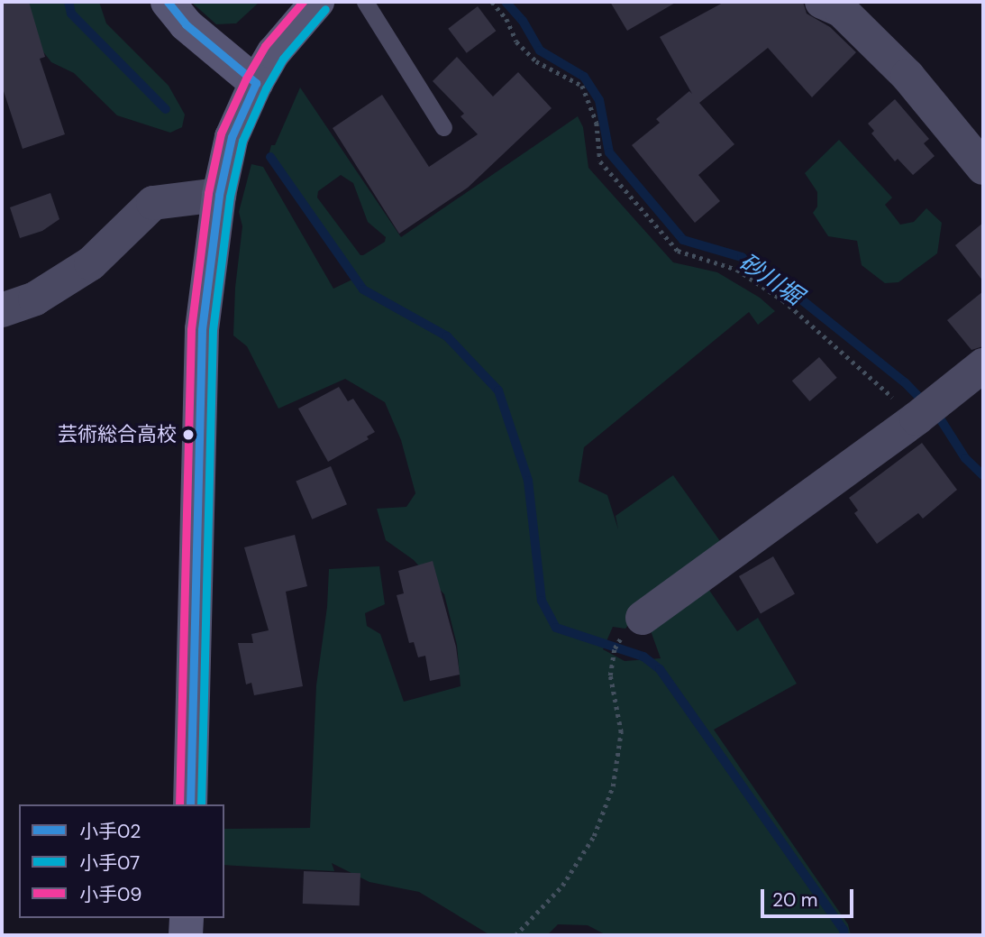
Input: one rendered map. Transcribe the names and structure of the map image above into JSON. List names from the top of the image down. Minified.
{"water":["砂川堀"],"places":["芸術総合高校"],"lines":["transit line 小手02","transit line 小手09","transit line 小手07"],"legend":["小手02","小手07","小手09"],"scale_bar":"20 m"}
